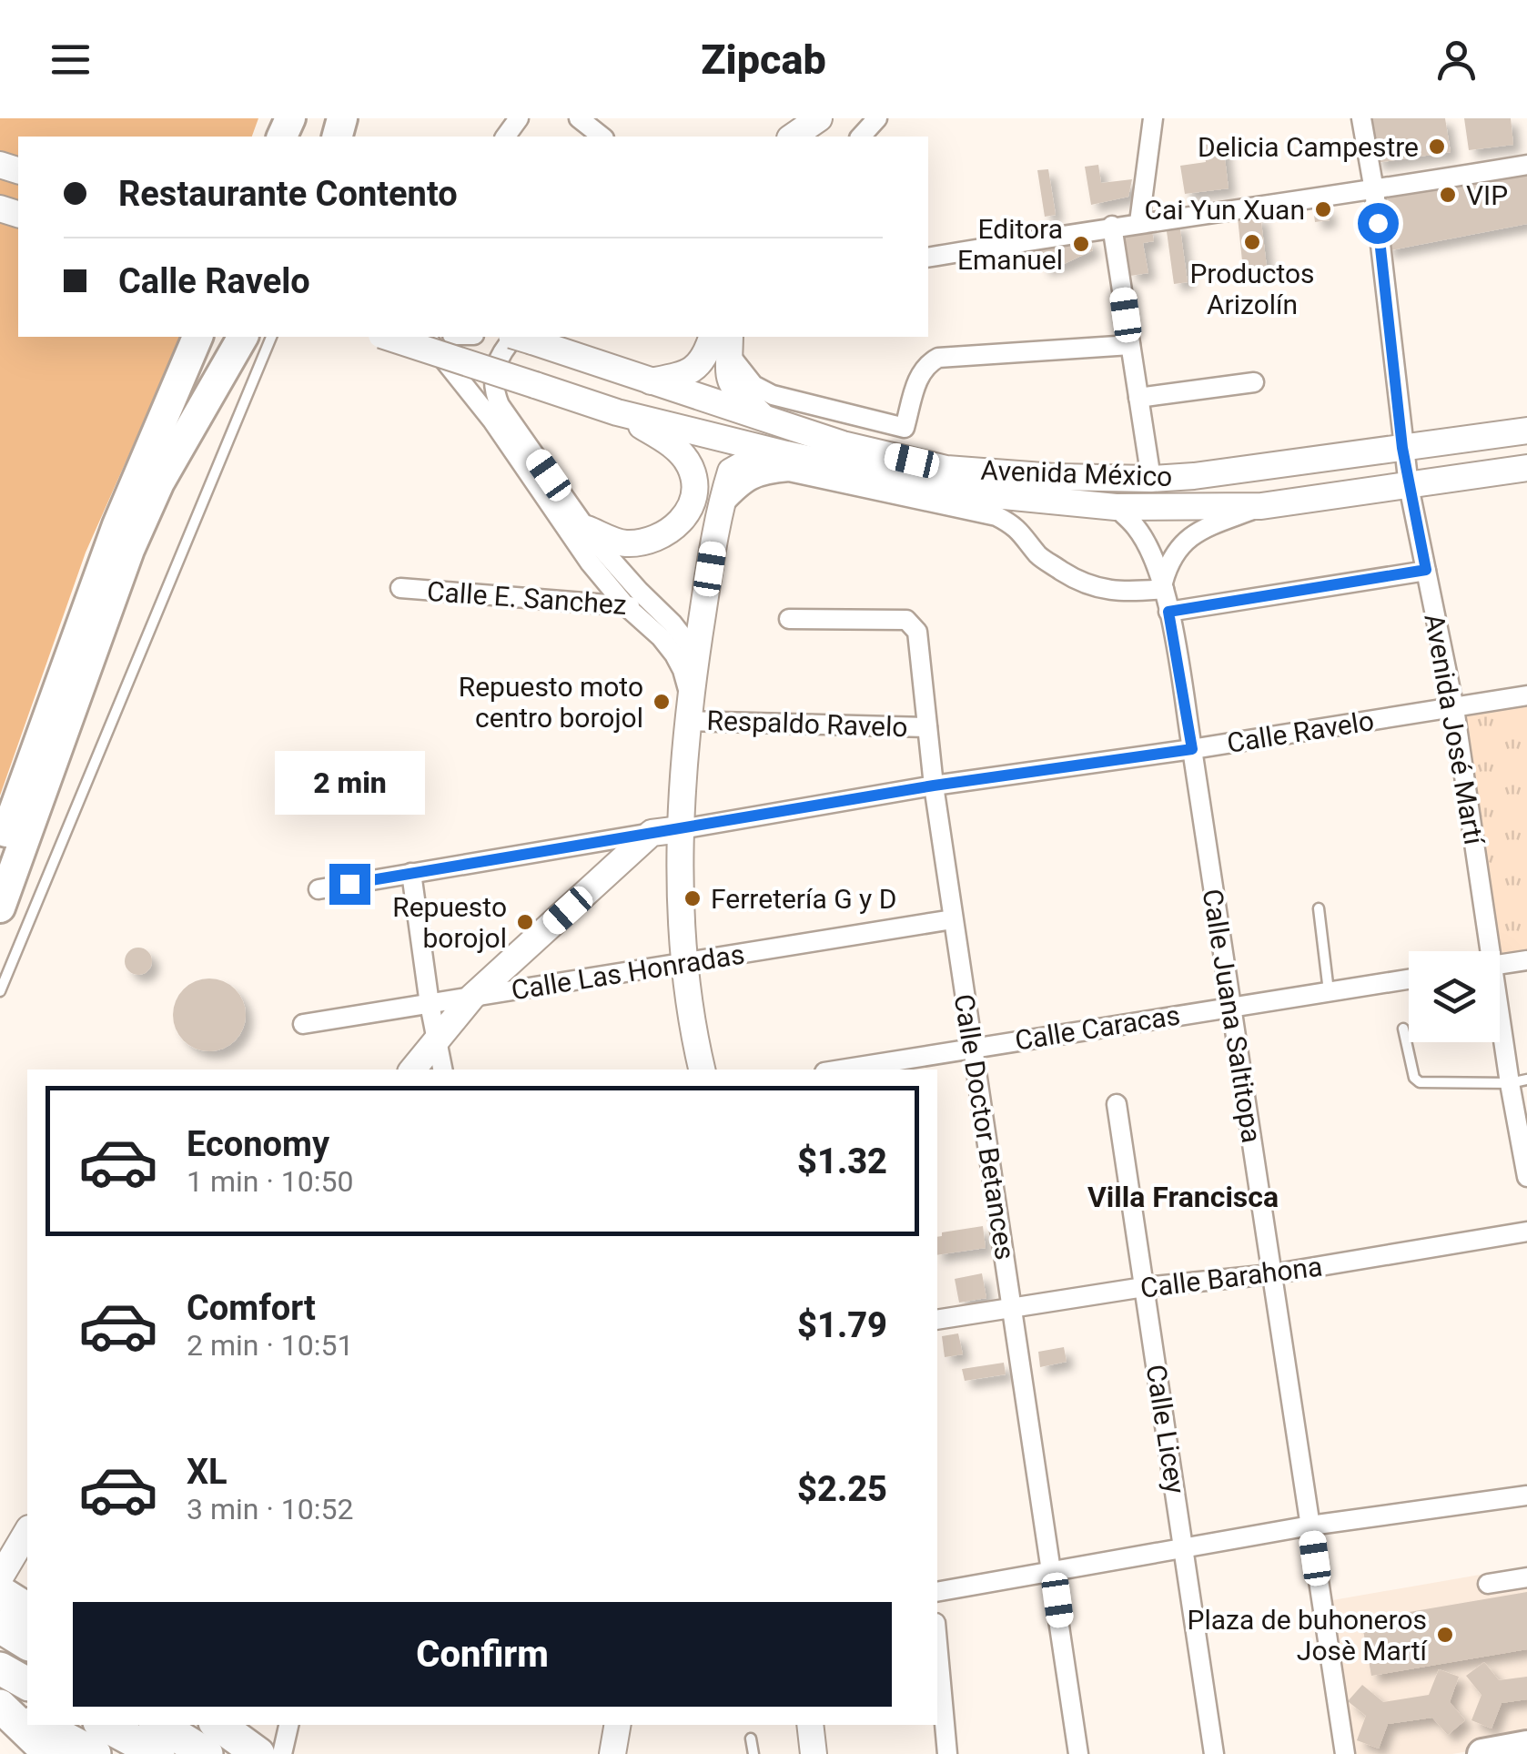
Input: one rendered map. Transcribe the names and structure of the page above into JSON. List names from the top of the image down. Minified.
{"streets":{"main road":["Avenida México","Calle Ravelo"],"street":["Calle E. Sanchez","Respaldo Ravelo","Avenida José Martí","Calle Las Honradas","Calle Juana Saltitopa","Calle Caracas","Calle Doctor Betances","Calle Barahona","Calle Licey"]},"crossings":[["Avenida México","Respaldo Ravelo"],["Avenida México","Avenida José Martí"],["Avenida México","Calle Ravelo"],["Avenida México","Calle Las Honradas"],["Avenida México","Calle Juana Saltitopa"],["Respaldo Ravelo","Calle Doctor Betances"],["Avenida José Martí","Calle Ravelo"],["Calle Ravelo","Calle Juana Saltitopa"],["Calle Ravelo","Calle Doctor Betances"],["Calle Las Honradas","Calle Doctor Betances"],["Calle Juana Saltitopa","Calle Caracas"],["Calle Juana Saltitopa","Calle Barahona"],["Calle Caracas","Calle Doctor Betances"],["Calle Doctor Betances","Calle Barahona"],["Calle Barahona","Calle Licey"]],"districts":["Villa Francisca"],"places":["Delicia Campestre","VIP","Cai Yun Xuan","Productos Arizolín","Editora Emanuel","Repuesto moto centro borojol","Ferretería G y D","Repuesto borojol","Plaza de buhoneros Josè Martí"],"page":{"header":"Zipcab","banner":["Restaurante Contento","Calle Ravelo"],"bubble":"2 min","list":[{"name":"Economy","note":"1 min · 10:50","value":"$1.32"},{"name":"Comfort","note":"2 min · 10:51","value":"$1.79"},{"name":"XL","note":"3 min · 10:52","value":"$2.25"}],"buttons":"Confirm"}}
